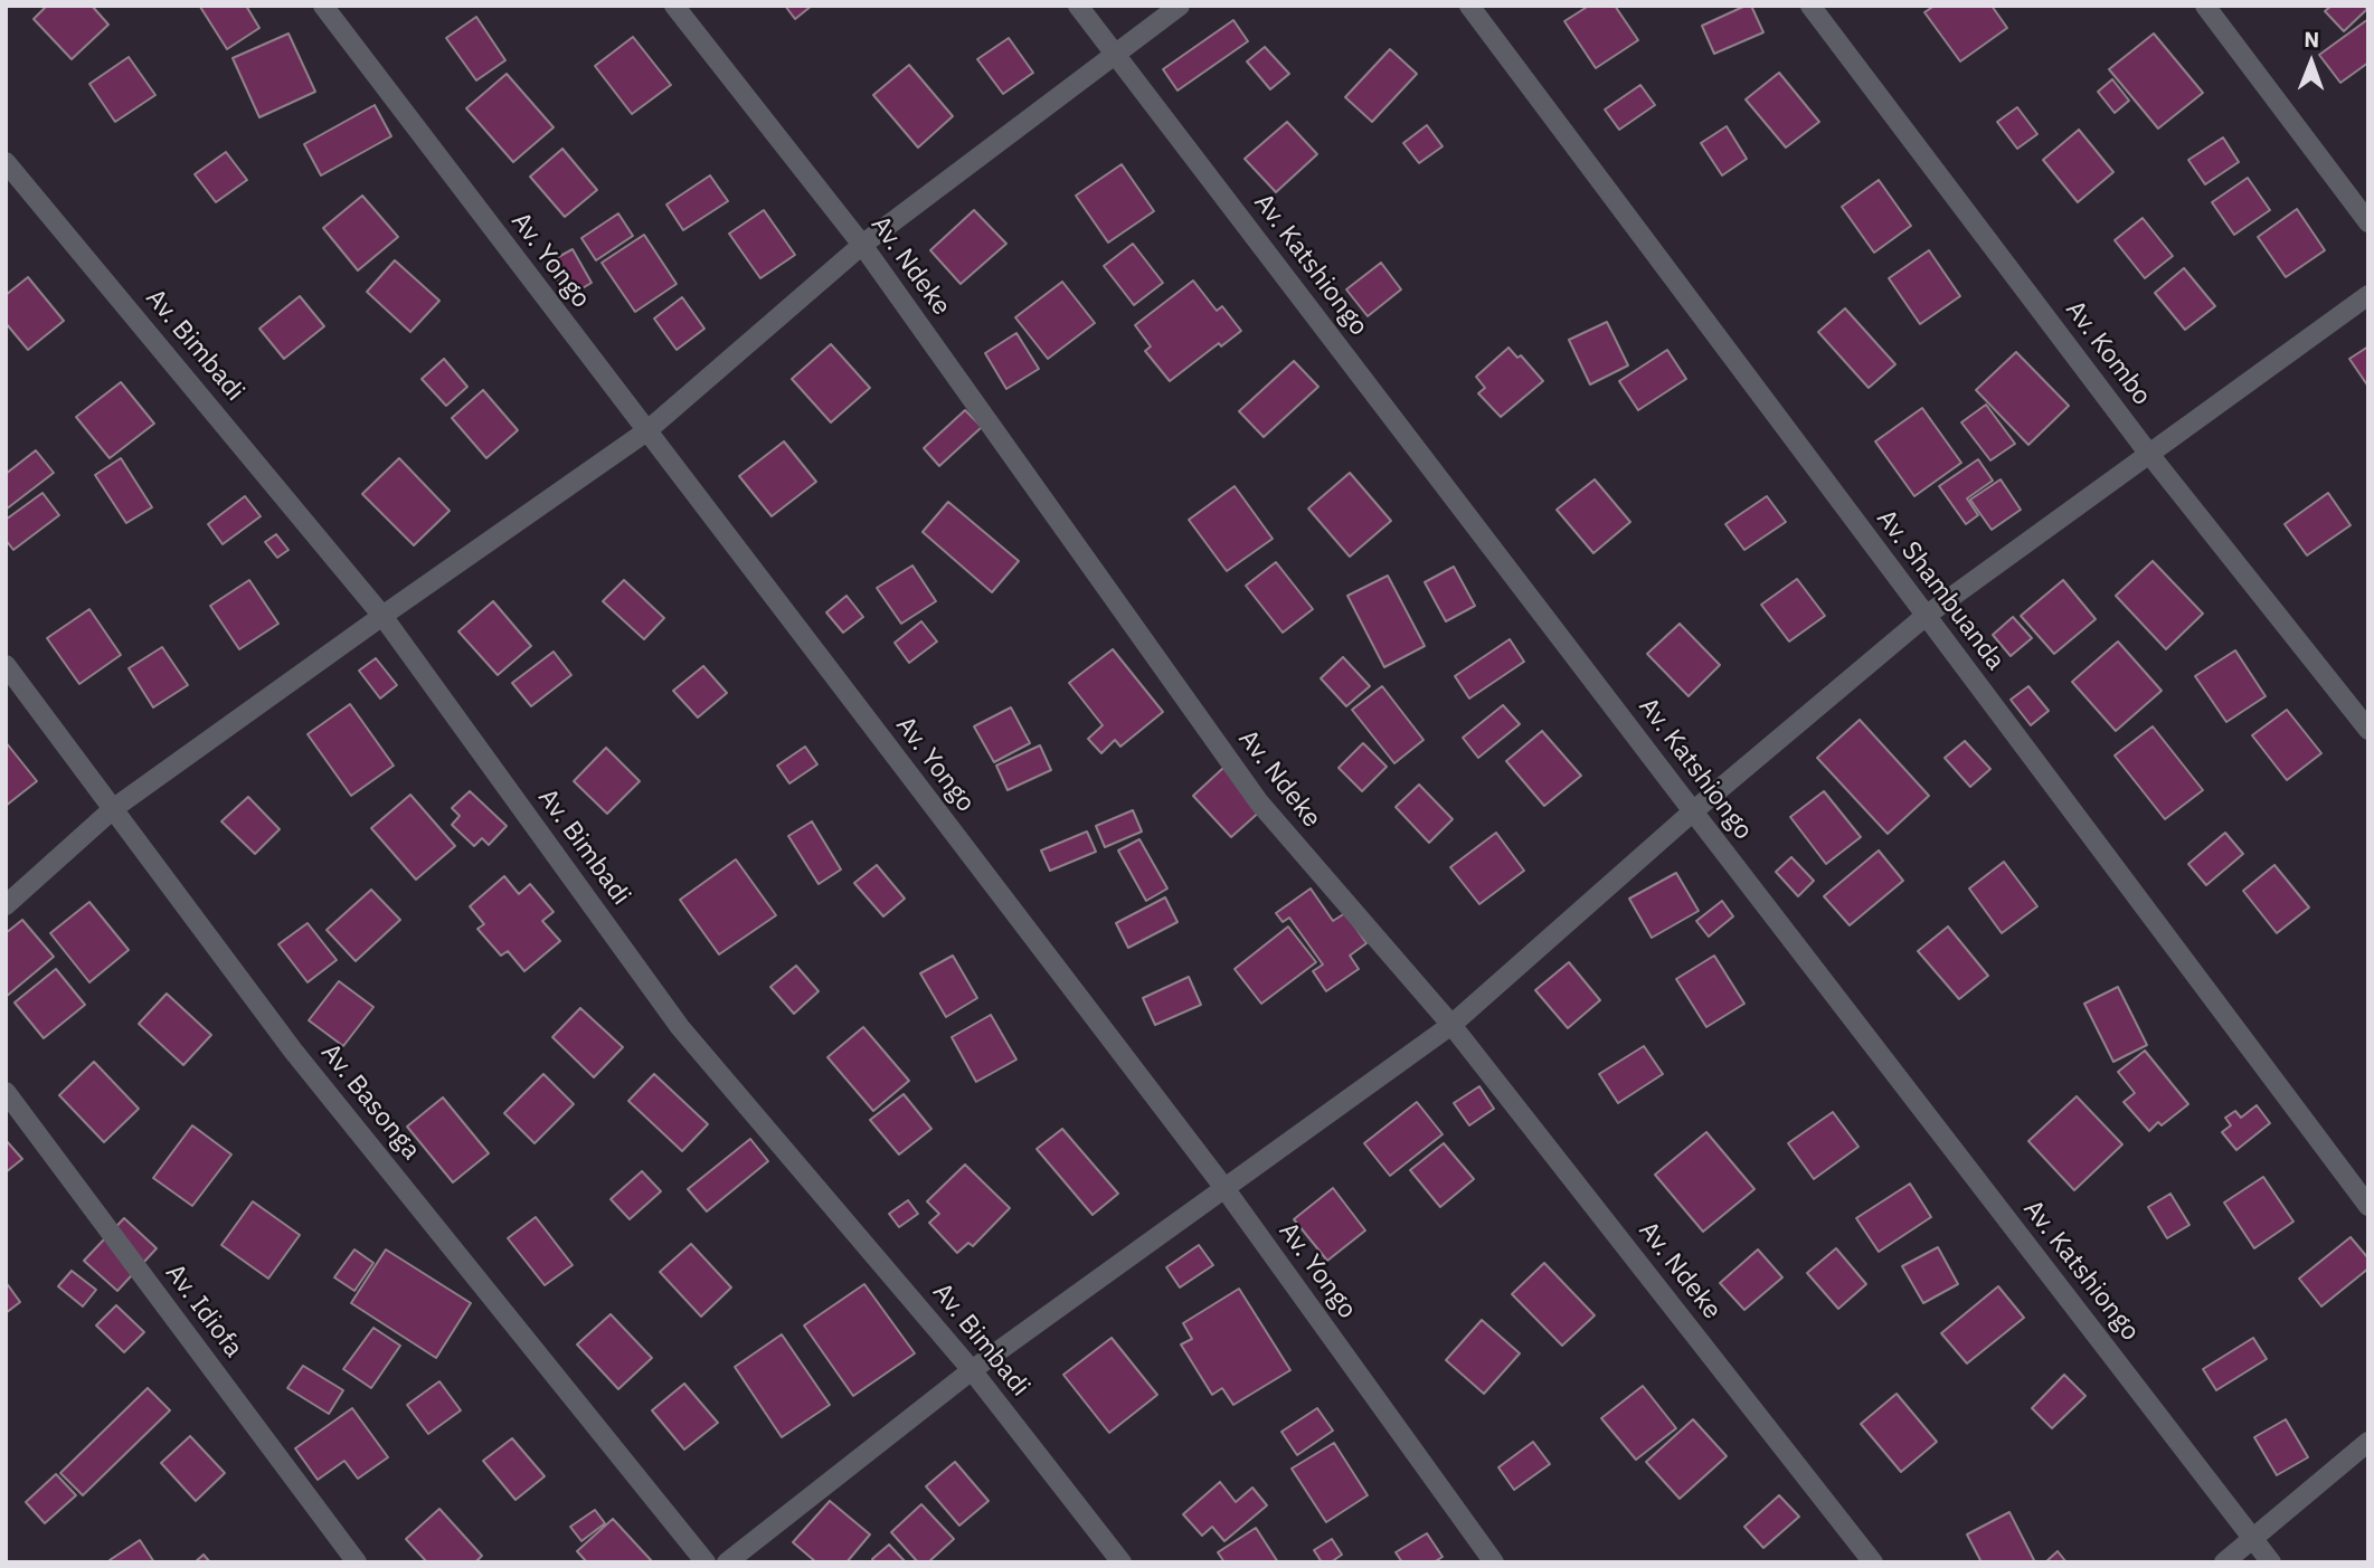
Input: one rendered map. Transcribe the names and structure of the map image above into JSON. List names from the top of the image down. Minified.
{"streets":{"street":["Av. Yongo","Av. Katshiongo","Av. Ndeke","Av. Bimbadi","Av. Kombo","Av. Shambuanda","Av. Basonga","Av. Idiofa"]},"north":"top"}
